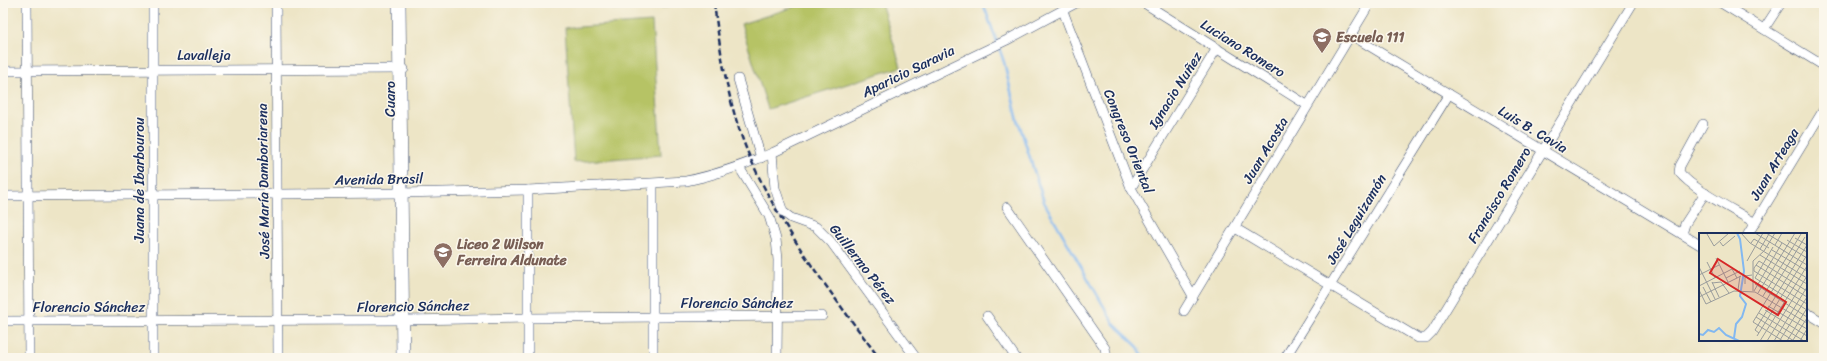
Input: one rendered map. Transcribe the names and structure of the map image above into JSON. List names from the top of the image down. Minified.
{"streets":{"street":["Luciano Romero","Lavalleja","Aparicio Saravia","Ignacio Nuñez","Cuaro","Luis B. Cavia","Congreso Oriental","Juan Acosta","Juan Arteaga","Avenida Brasil","Juana de Ibarbourou","José María Damboriarena","Francisco Romero","José Leguizamón","Guillermo Pérez","Florencio Sánchez"]},"crossings":[["Luciano Romero","Ignacio Nuñez"],["Luciano Romero","Juan Acosta"],["Lavalleja","Cuaro"],["Lavalleja","Juana de Ibarbourou"],["Lavalleja","José María Damboriarena"],["Aparicio Saravia","Congreso Oriental"],["Aparicio Saravia","Avenida Brasil"],["Aparicio Saravia","Guillermo Pérez"],["Ignacio Nuñez","Congreso Oriental"],["Cuaro","Avenida Brasil"],["Cuaro","Florencio Sánchez"],["Luis B. Cavia","Juan Acosta"],["Luis B. Cavia","Francisco Romero"],["Luis B. Cavia","José Leguizamón"],["Congreso Oriental","Juan Acosta"],["Avenida Brasil","Juana de Ibarbourou"],["Avenida Brasil","José María Damboriarena"],["Juana de Ibarbourou","Florencio Sánchez"],["José María Damboriarena","Florencio Sánchez"],["Francisco Romero","José Leguizamón"]],"places":{"school or university":["Escuela 111","Liceo 2 Wilson Ferreira Aldunate"]}}
